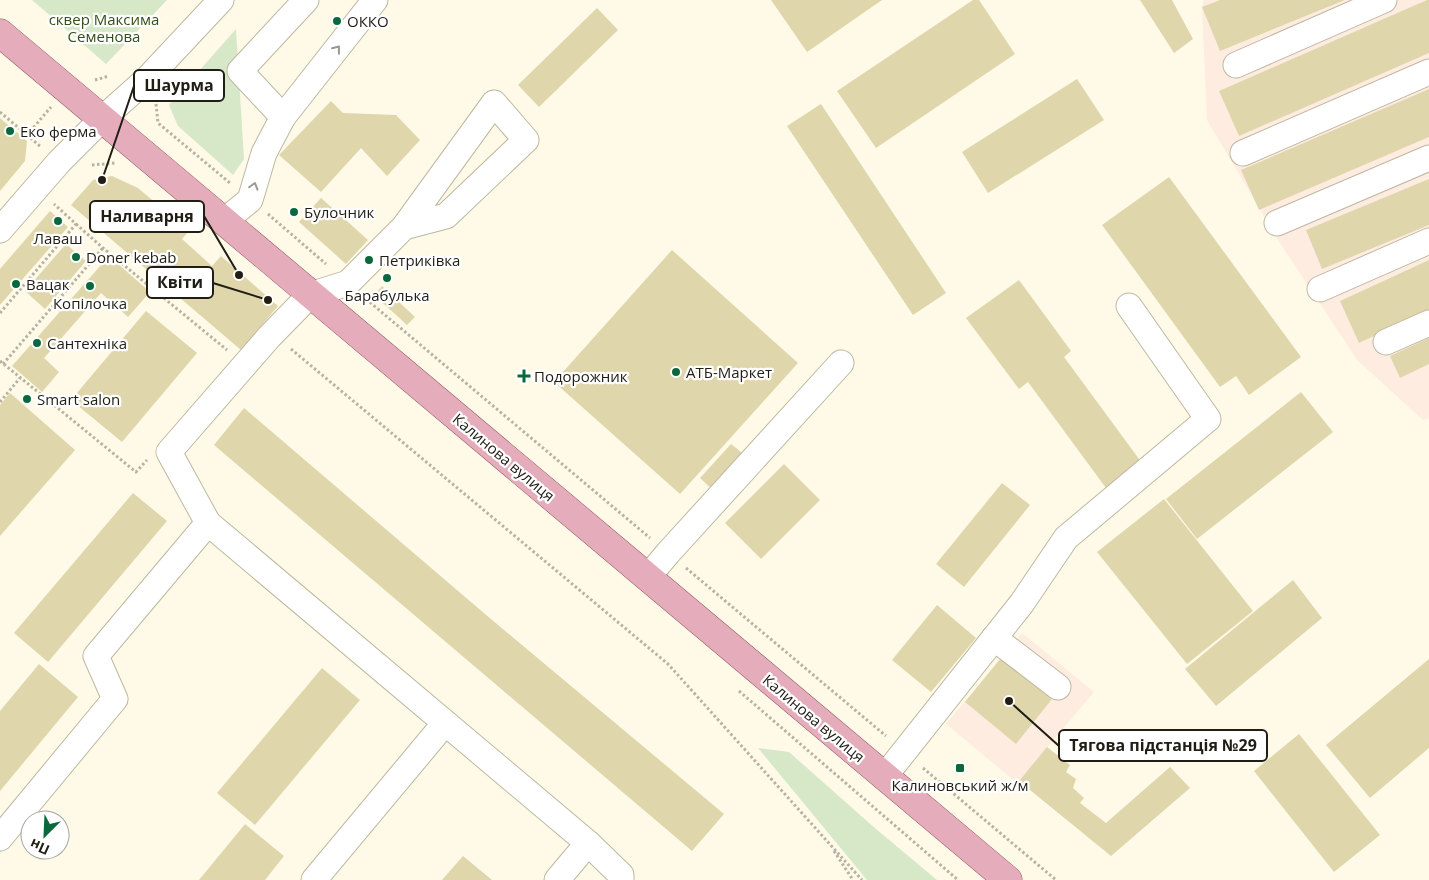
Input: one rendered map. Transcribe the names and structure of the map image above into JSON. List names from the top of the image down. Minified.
{"streets":{"main road":["Калинова вулиця"]},"parks":["сквер Максима Семенова"],"places":{"other":["ОККО","Еко ферма","Шаурма","Булочник","Лаваш","Doner kebab","Петриківка","Наливарня","Барабулька","Вацак","Копілочка","Квіти","Сантехніка","АТБ-Маркет","Smart salon","Тягова пiдстанцiя №29"],"health":["Подорожник"],"transit":["Калиновський ж/м"]},"north":"bottom left"}
